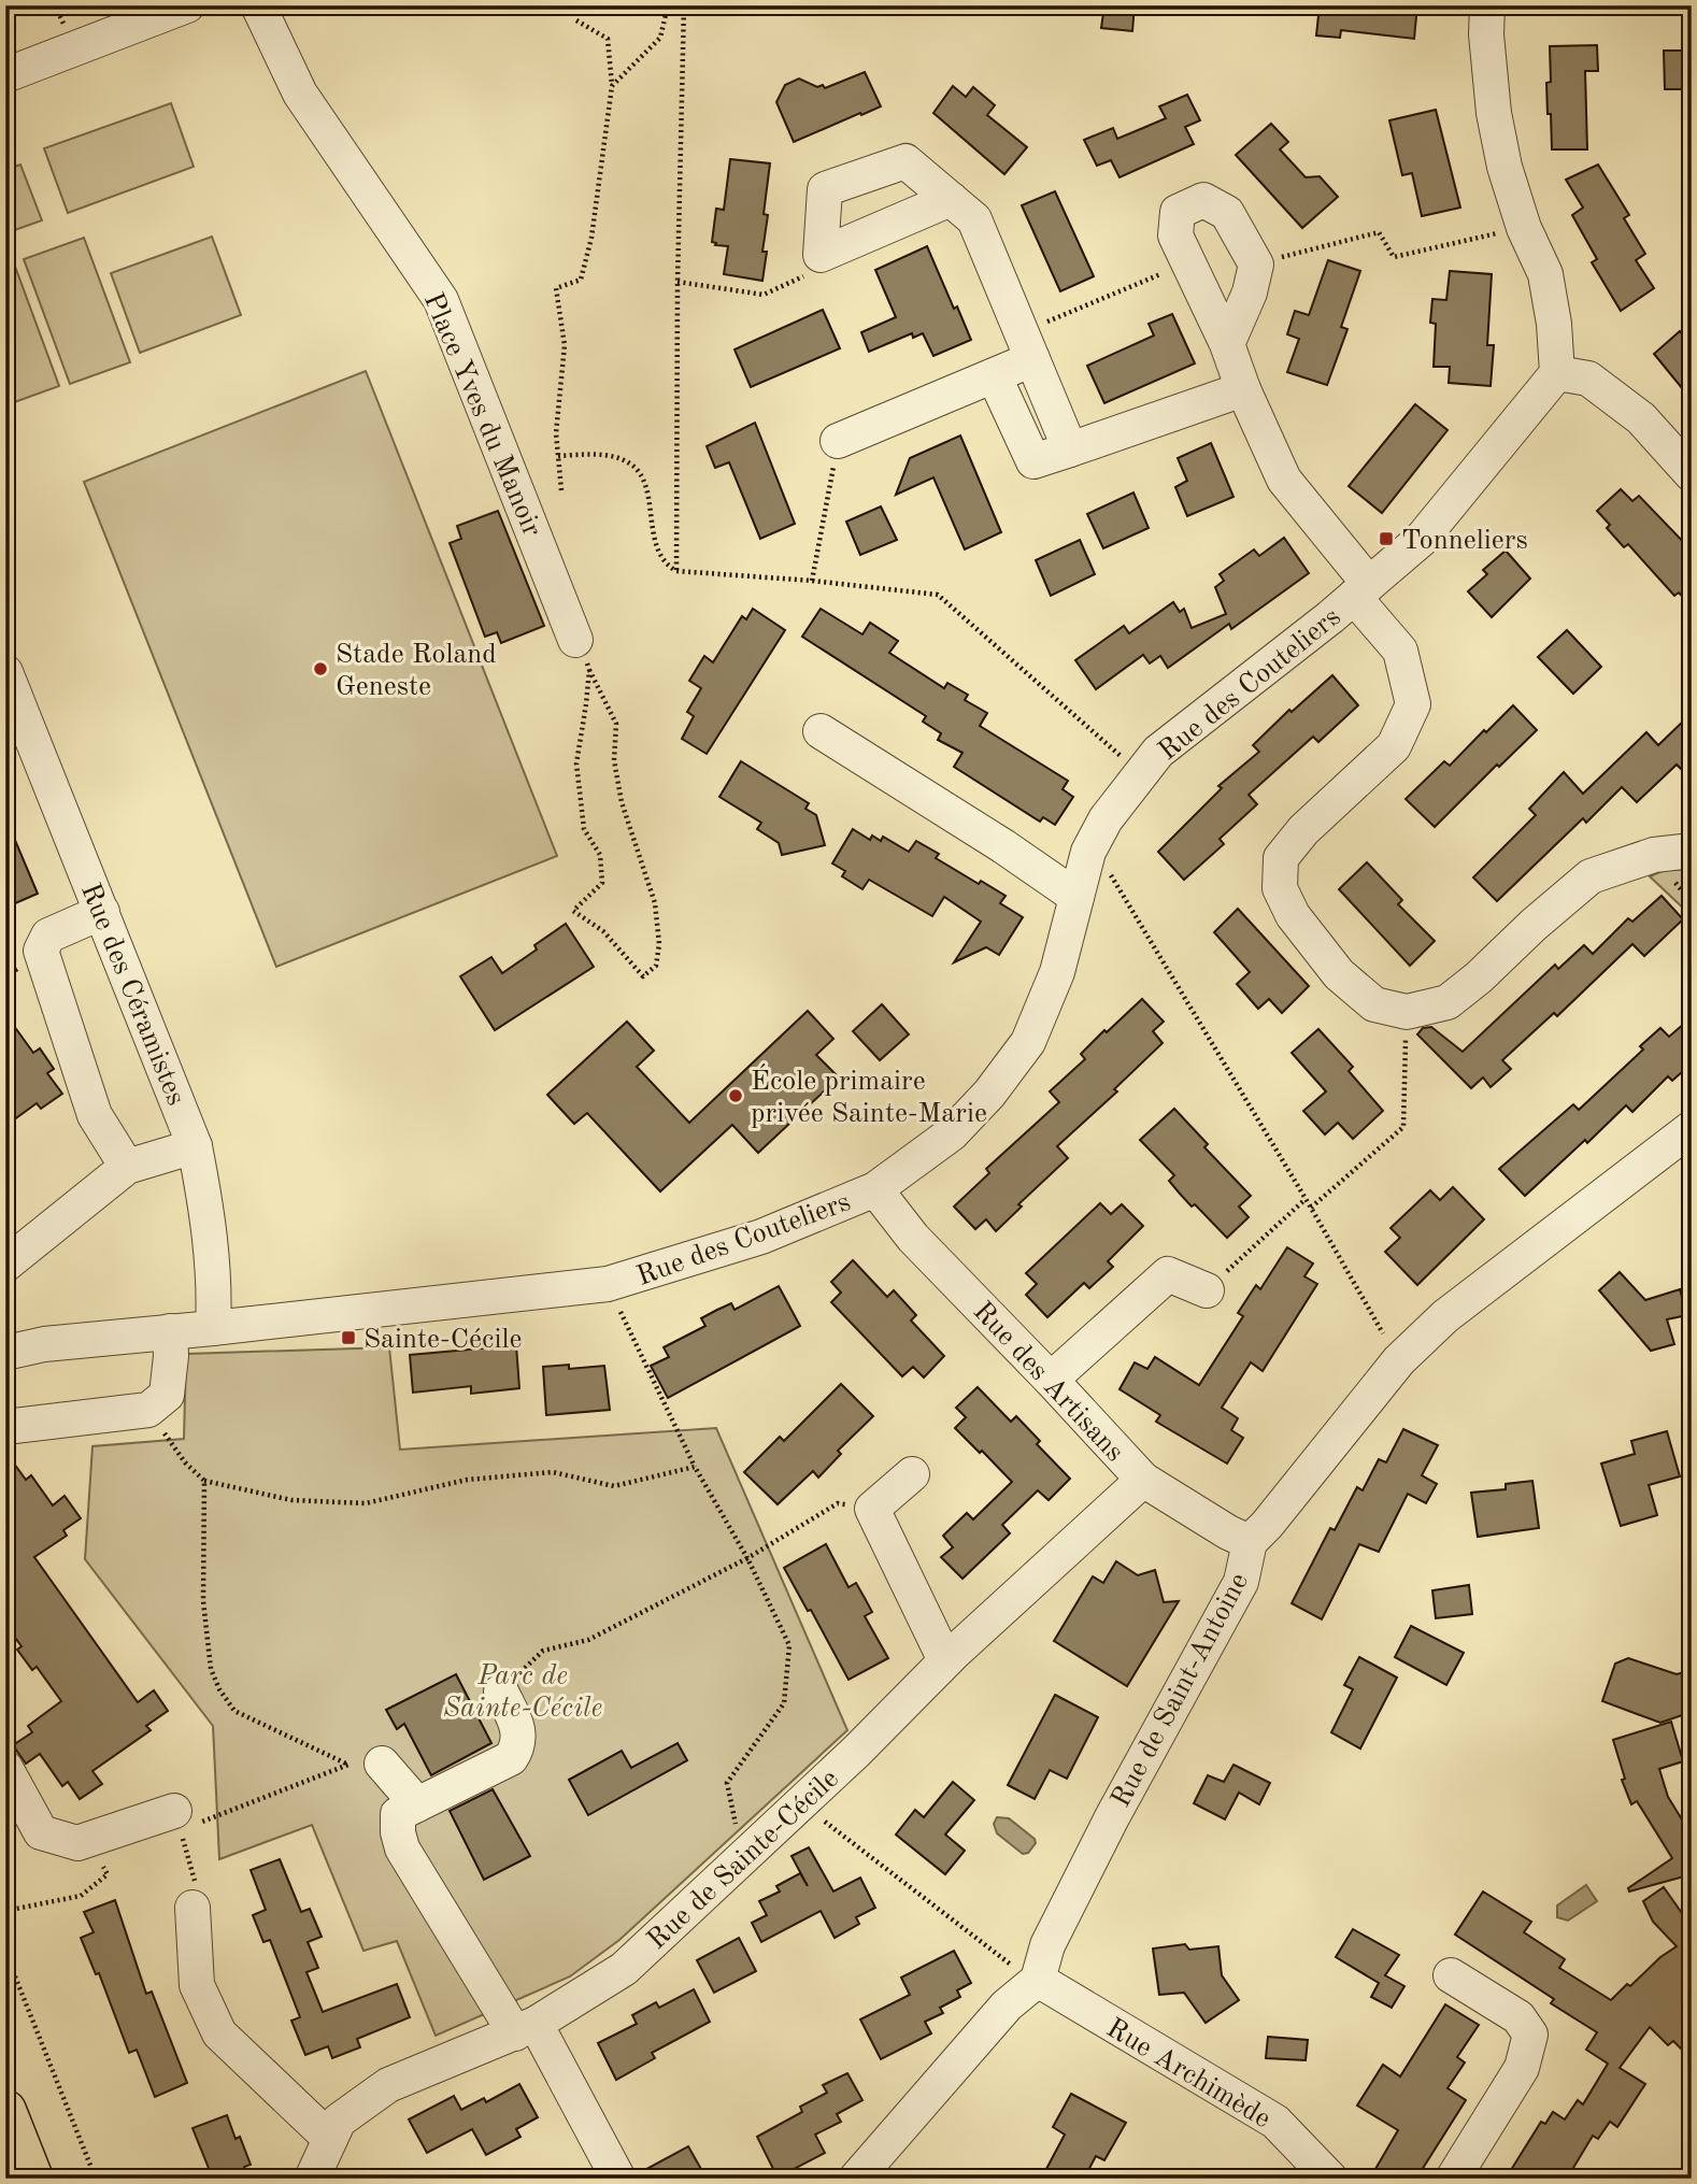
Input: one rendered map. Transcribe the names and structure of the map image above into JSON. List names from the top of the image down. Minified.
{"streets":{"street":["Place Yves du Manoir","Rue des Couteliers","Rue des Céramistes","Rue des Artisans","Rue de Saint-Antoine","Rue de Sainte-Cécile","Rue Archimède"]},"crossings":[["Rue des Couteliers","Rue des Céramistes"],["Rue des Couteliers","Rue des Artisans"],["Rue des Artisans","Rue de Saint-Antoine"],["Rue des Artisans","Rue de Sainte-Cécile"],["Rue de Saint-Antoine","Rue Archimède"]],"parks":["Parc de Sainte-Cécile"],"places":{"transit":["Tonneliers","Sainte-Cécile"],"other":["Stade Roland Geneste","École primaire privée Sainte-Marie"]}}
